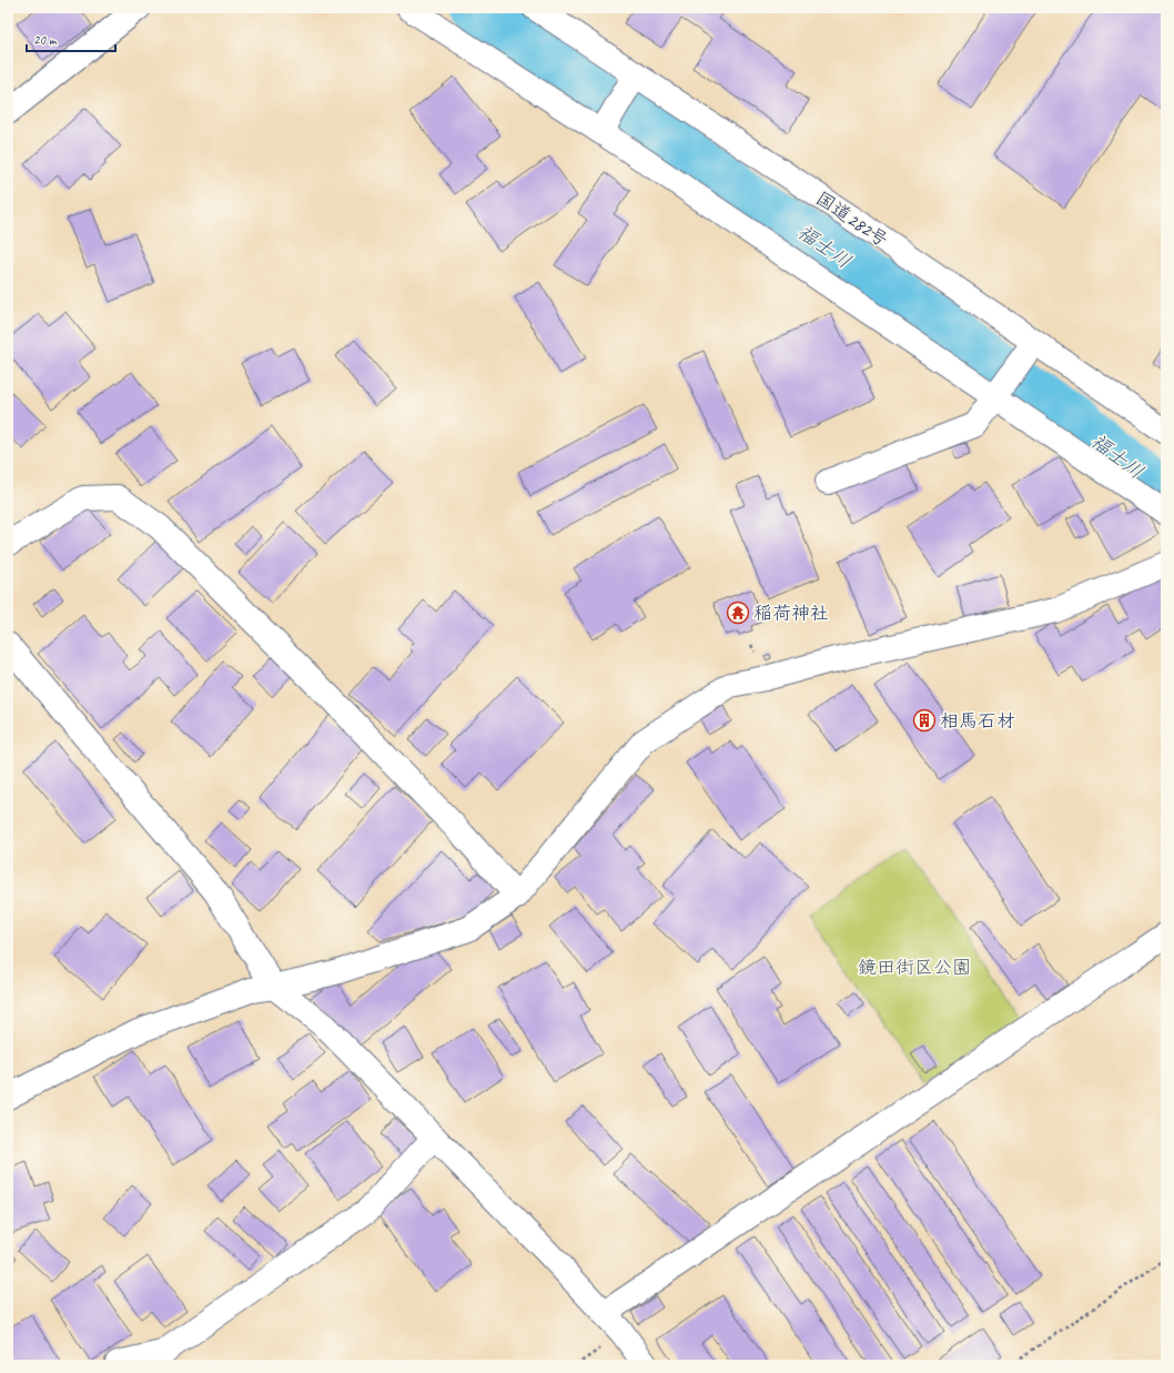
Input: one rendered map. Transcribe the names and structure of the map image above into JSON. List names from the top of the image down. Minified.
{"streets":{"main road":["国道282号"]},"water":["福士川"],"parks":["鏡田街区公園"],"places":{"temple":["稲荷神社"],"building":["相馬石材"]},"scale_bar":"20 m"}
